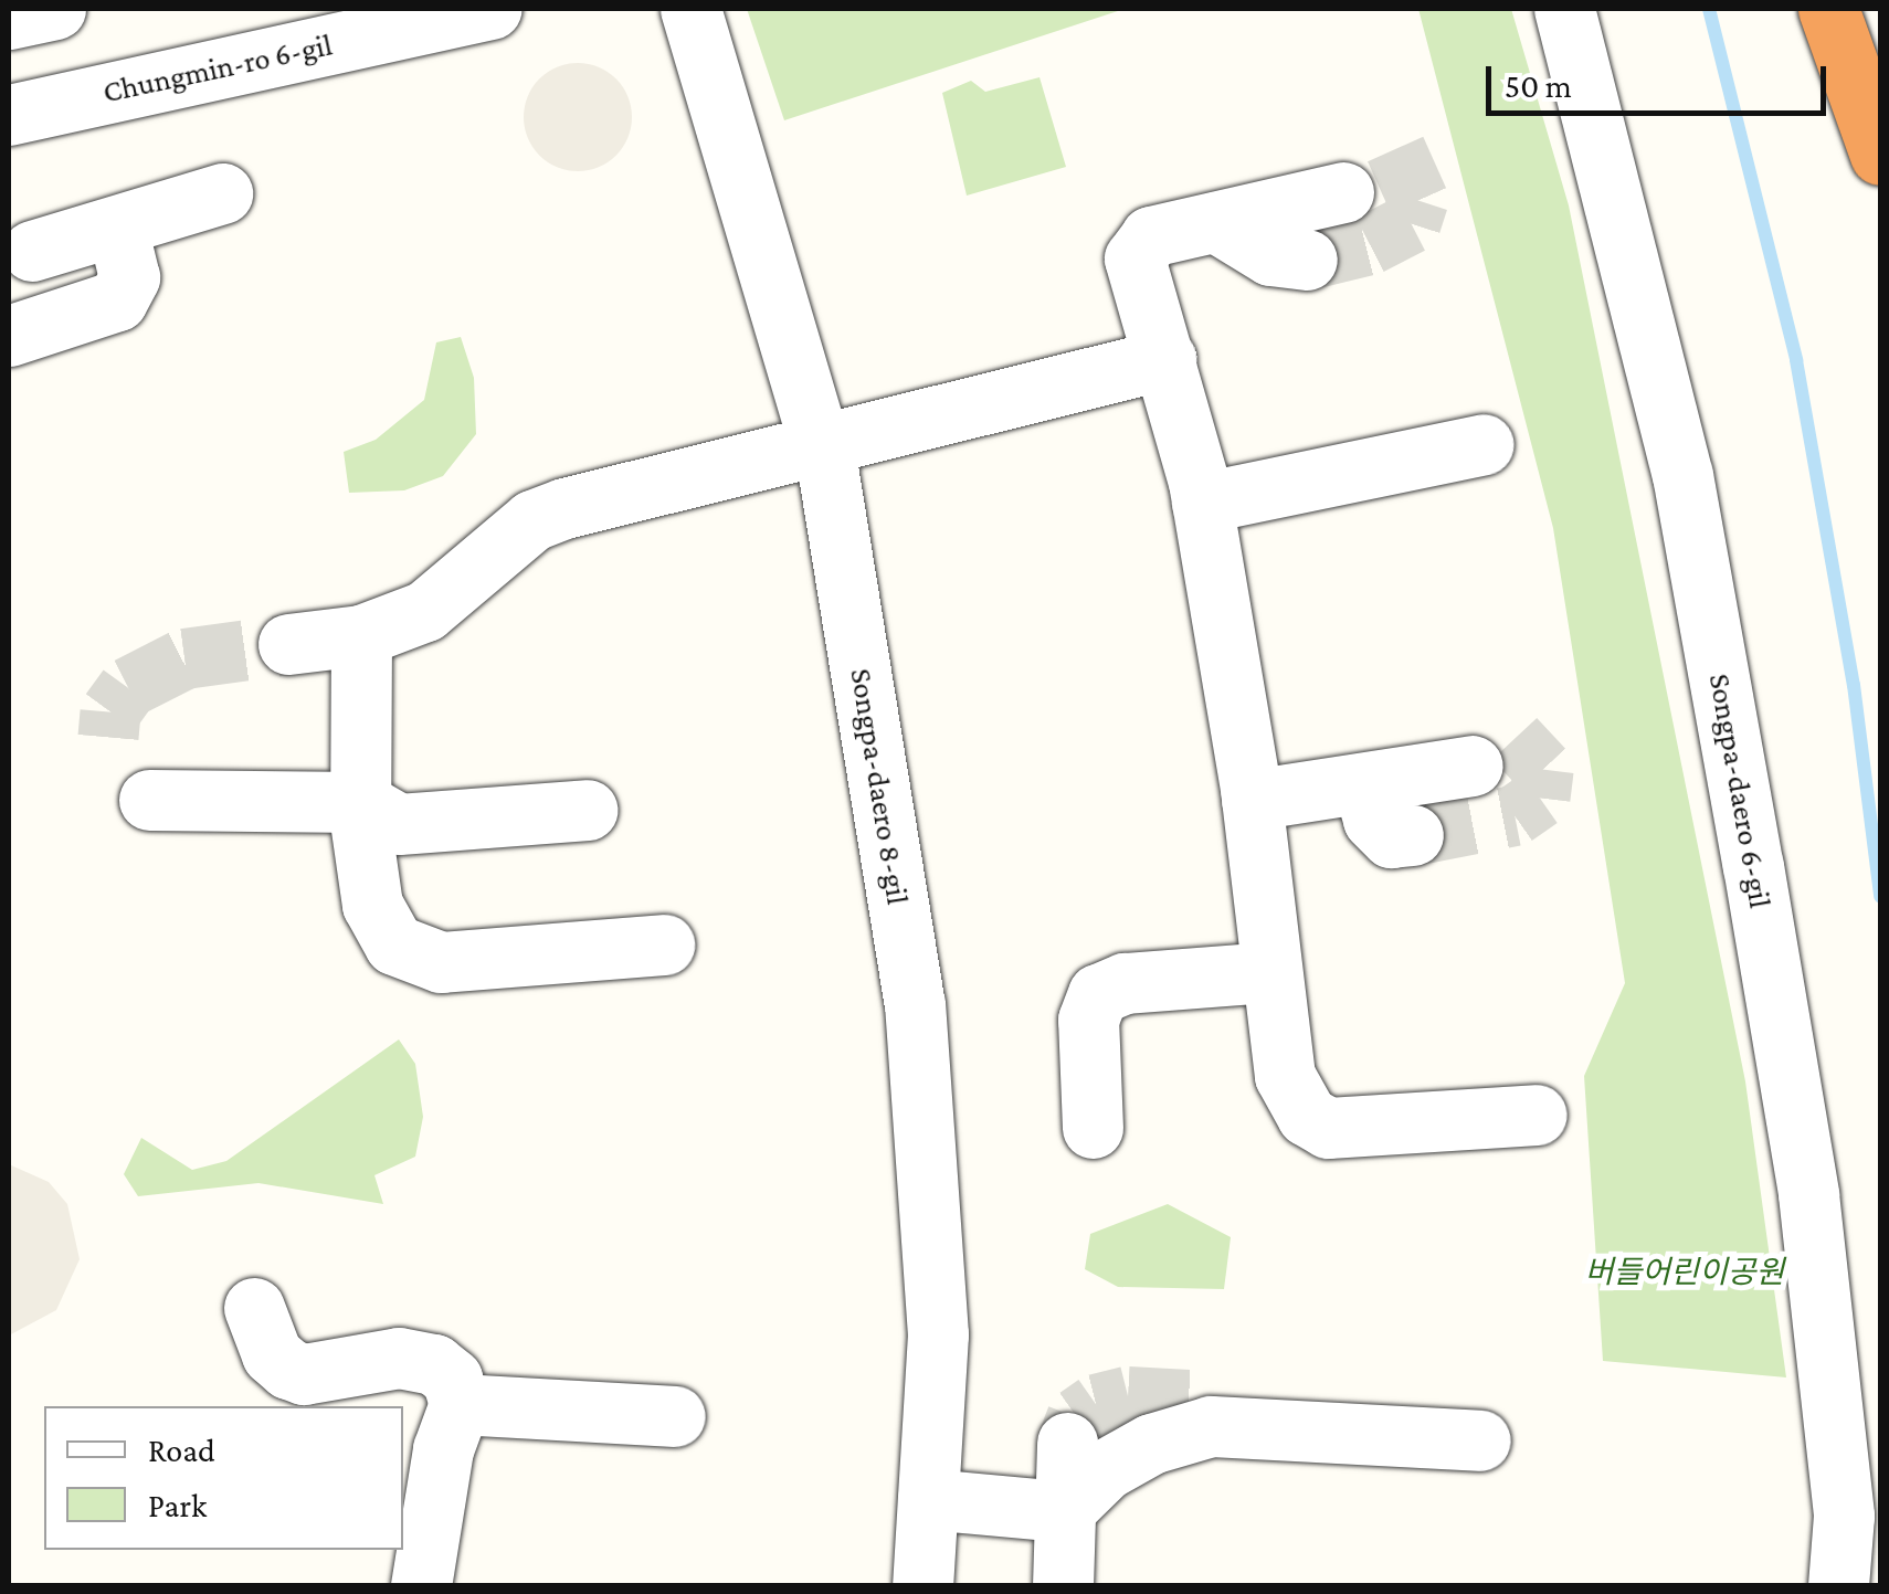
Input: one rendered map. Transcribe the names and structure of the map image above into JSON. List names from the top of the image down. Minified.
{"streets":{"street":["Chungmin-ro 6-gil","Songpa-daero 8-gil","Songpa-daero 6-gil"]},"parks":["버들어린이공원"],"legend":["Road","Park"],"scale_bar":"50 m"}
